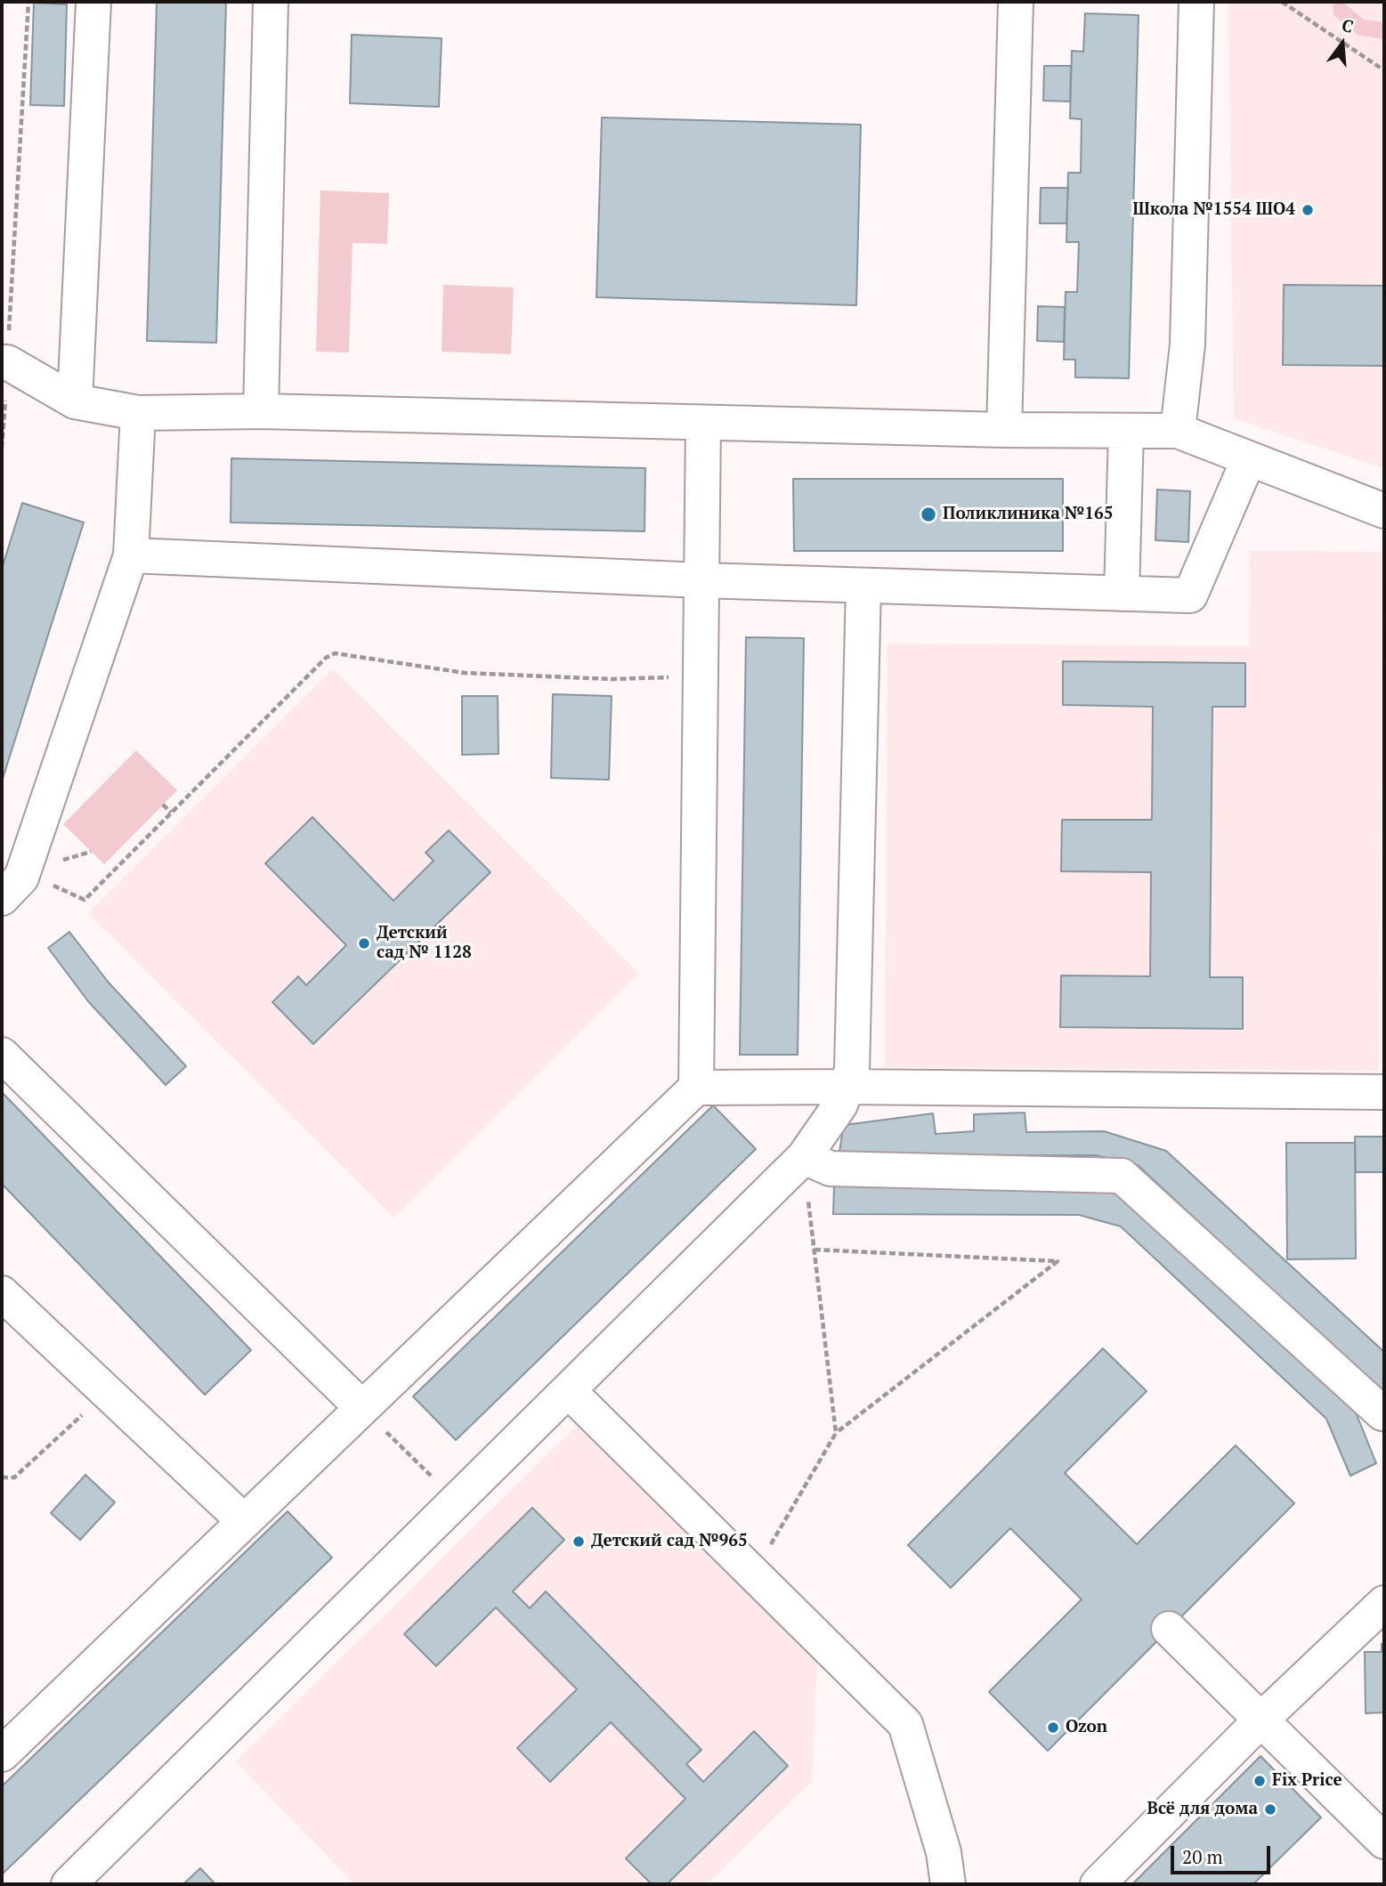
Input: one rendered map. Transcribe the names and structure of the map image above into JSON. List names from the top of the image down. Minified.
{"places":["Школа №1554 ШО4","Поликлиника №165","Детский сад № 1128","Детский сад №965","Ozon","Fix Price","Всё для дома"],"scale_bar":"20 m","north":"top"}
